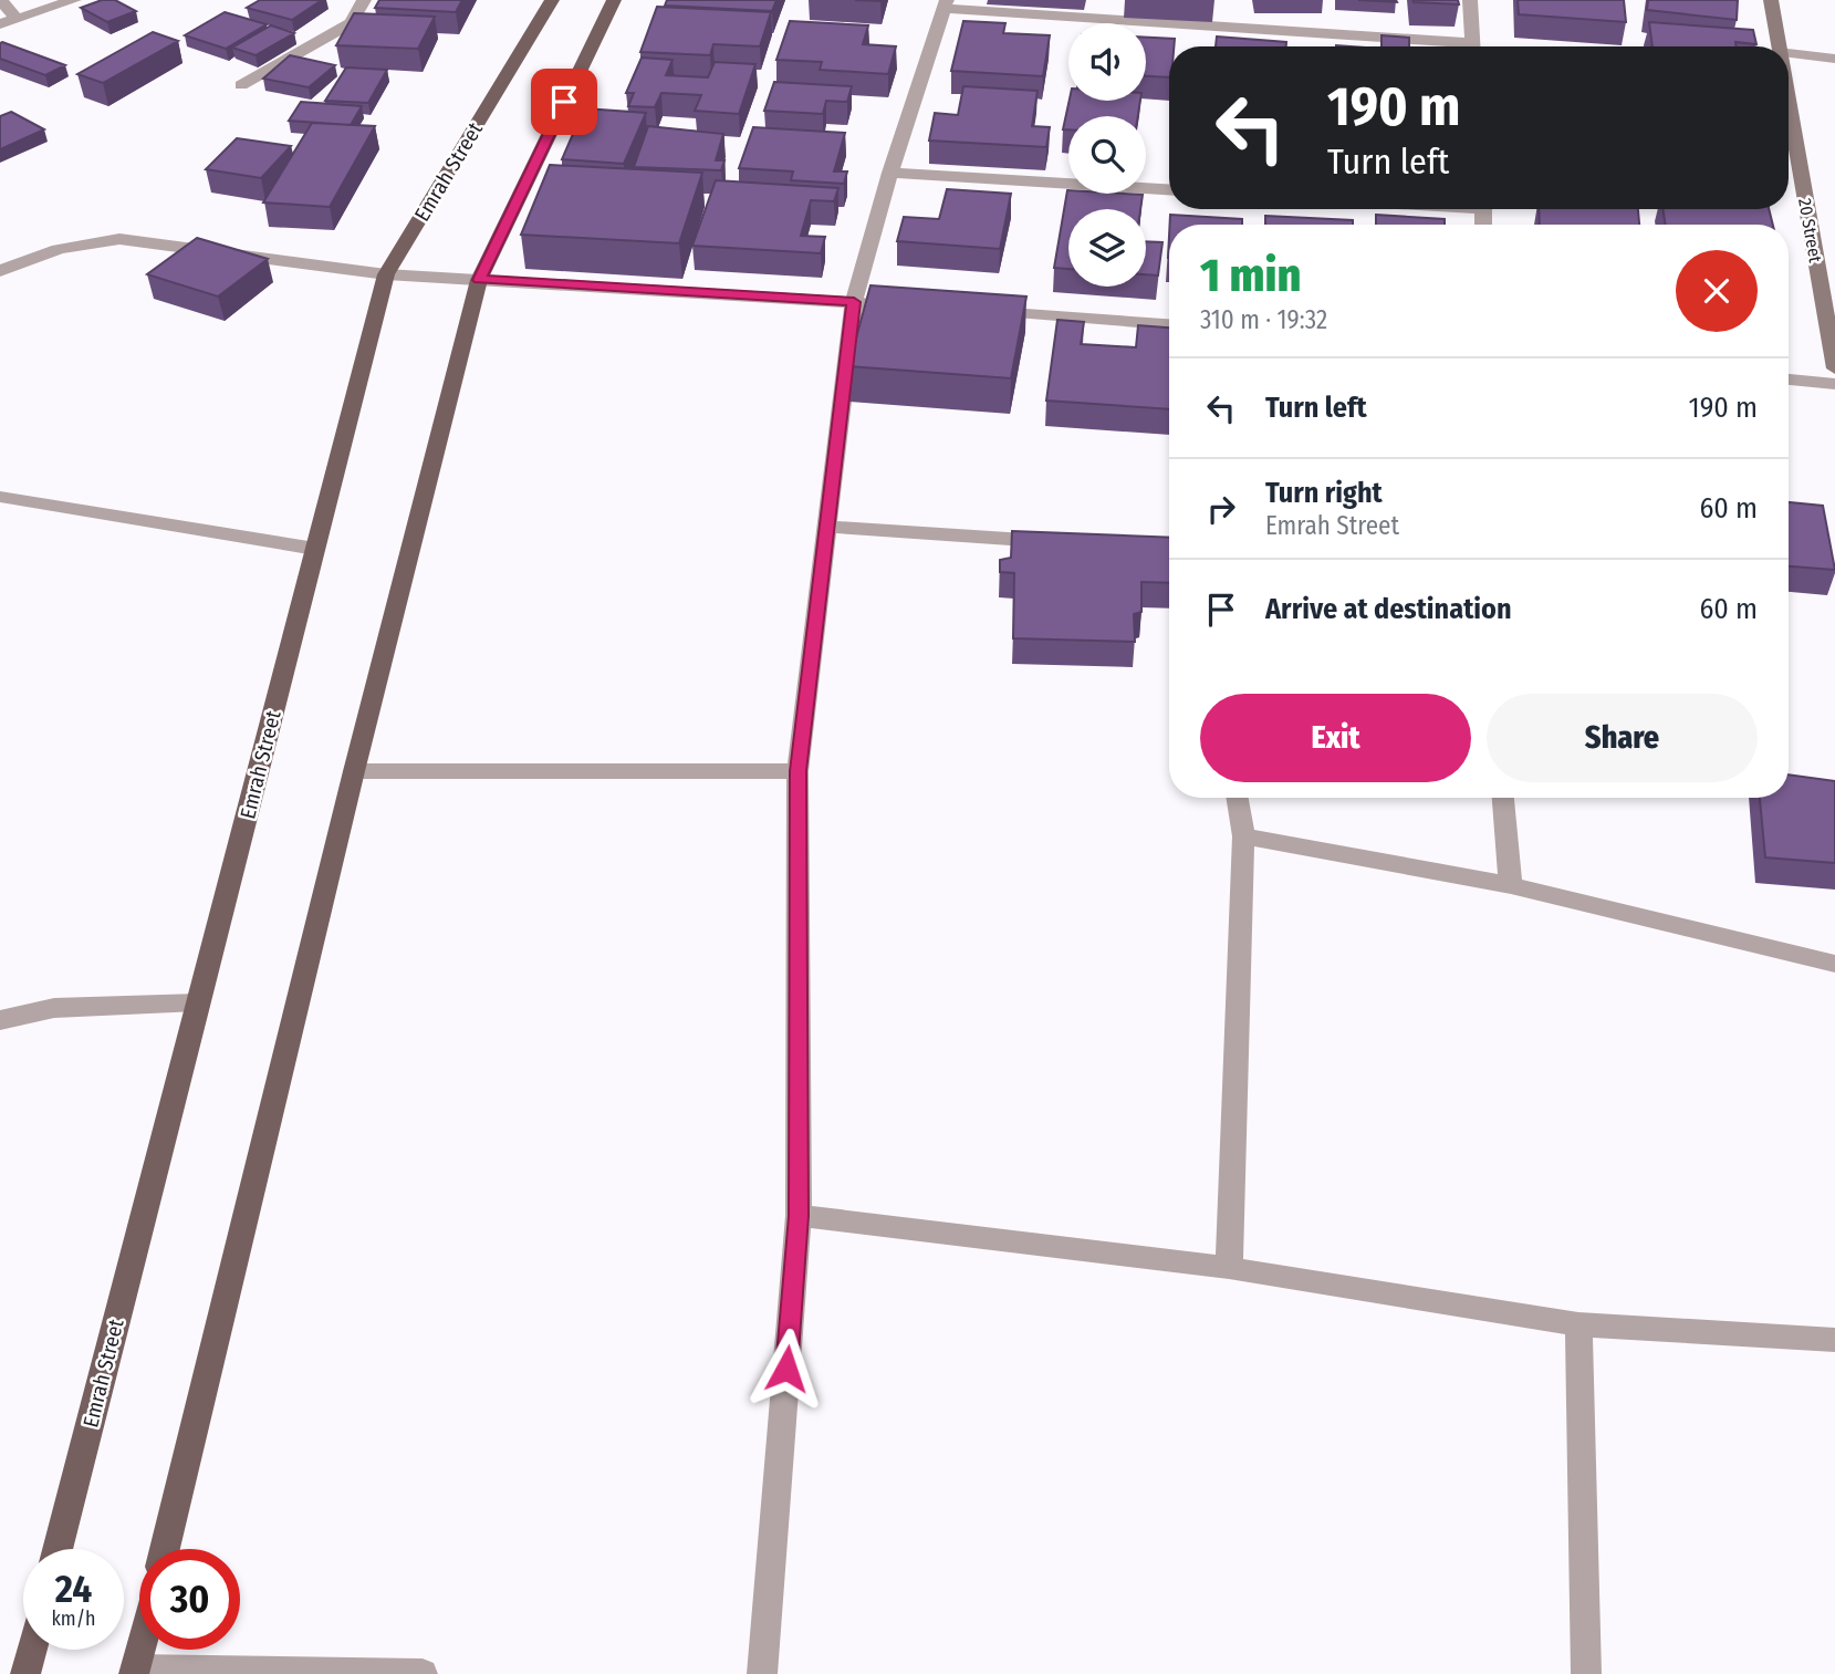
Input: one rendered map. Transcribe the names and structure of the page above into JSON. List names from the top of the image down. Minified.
{"streets":{"main road":["Emrah Street"],"street":["20 Street"]},"page":{"turn":["190 m","Turn left"],"heading":["1 min","310 m · 19:32"],"list":[{"name":"Turn left","value":"190 m"},{"name":"Turn right","note":"Emrah Street","value":"60 m"},{"name":"Arrive at destination","value":"60 m"}],"buttons":["Exit","Share"],"speed":"24 km/h","limit":"30"}}
